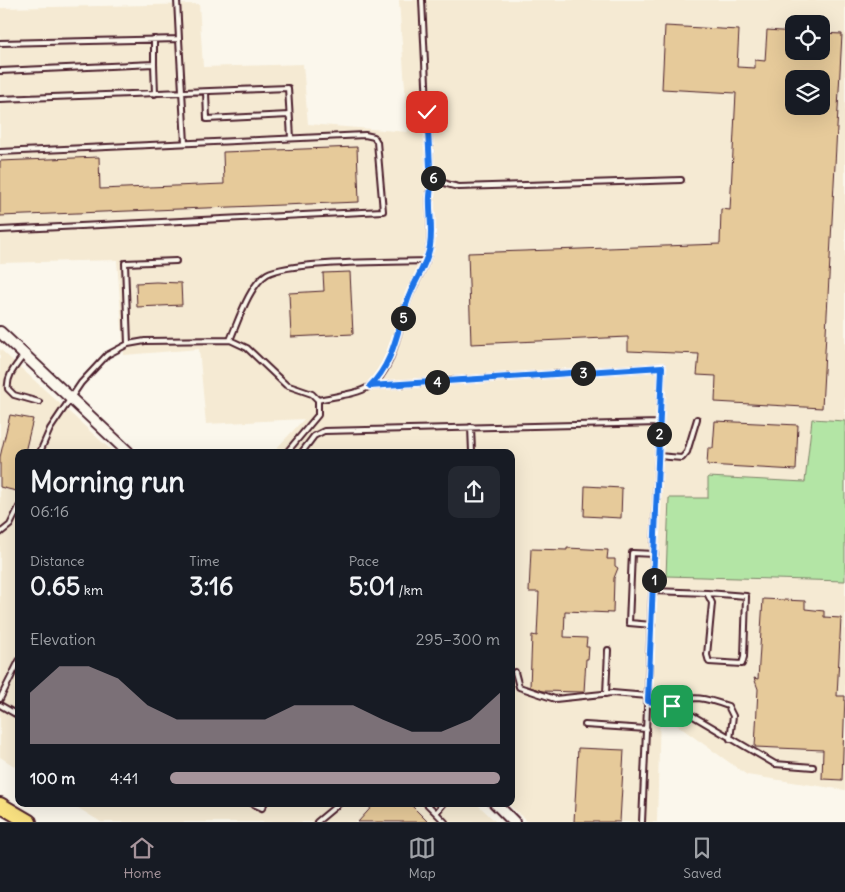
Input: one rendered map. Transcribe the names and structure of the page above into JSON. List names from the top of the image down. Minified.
{"page":{"pins":["6","5","3","4","2","1"],"heading":["Morning run","06:16"],"stats":[["Distance","0.65 km"],["Time","3:16"],["Pace","5:01 /km"]],"chart":["Elevation","295–300 m"],"list":[{"name":"100 m","note":"4:41"}],"tabs":["Home","Map","Saved"]}}
